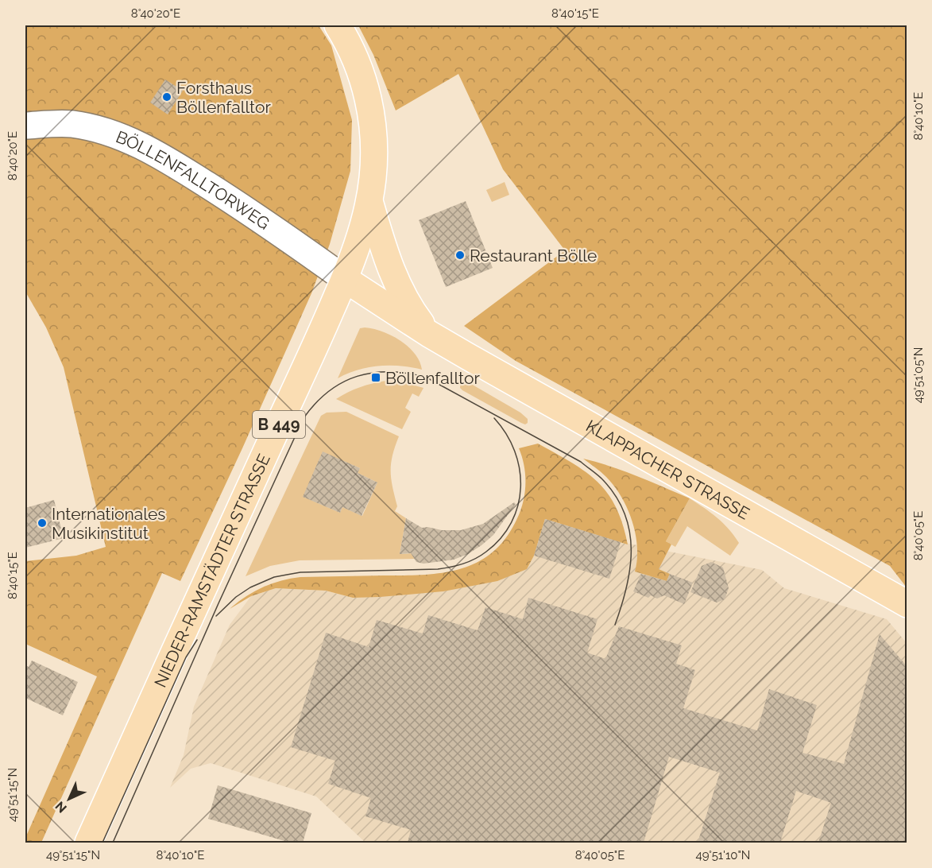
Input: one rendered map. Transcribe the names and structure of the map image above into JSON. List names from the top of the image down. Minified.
{"streets":{"main road":["B 449","KLAPPACHER STRASSE","NIEDER-RAMSTÄDTER STRASSE"],"street":["BÖLLENFALLTORWEG"]},"crossings":[["BÖLLENFALLTORWEG","KLAPPACHER STRASSE"],["BÖLLENFALLTORWEG","NIEDER-RAMSTÄDTER STRASSE"],["KLAPPACHER STRASSE","NIEDER-RAMSTÄDTER STRASSE"]],"places":{"other":["Forsthaus Böllenfalltor","Restaurant Bölle","Internationales Musikinstitut"],"transit":["Böllenfalltor"]},"north":"bottom left","coordinates":["8°40'20\"E","8°40'15\"E","8°40'10\"E","49°51'05\"N","8°40'05\"E","49°51'15\"N","49°51'10\"N"]}
